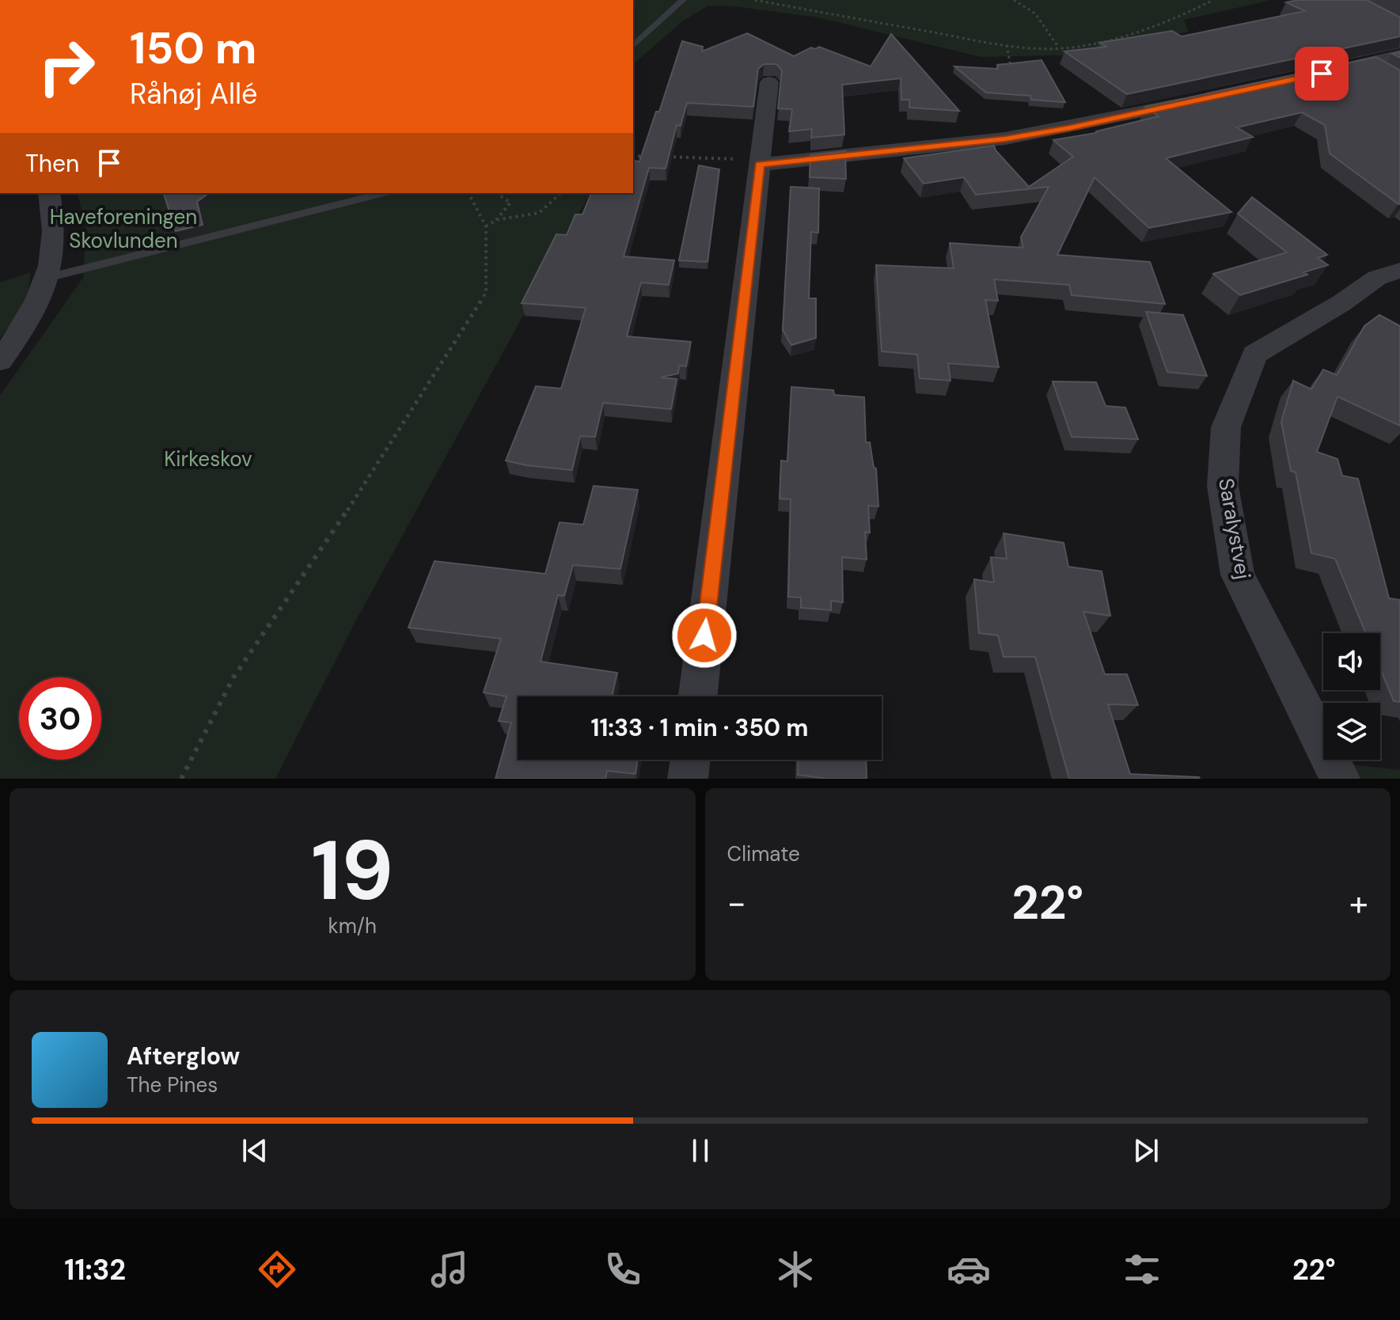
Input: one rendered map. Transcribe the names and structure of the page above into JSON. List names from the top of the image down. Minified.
{"streets":{"street":["Saralystvej"]},"parks":["Haveforeningen Skovlunden","Kirkeskov"],"page":{"turn":["150 m","Råhøj Allé"],"then":"Then","limit":"30","trip":"11:33 · 1 min · 350 m","tile":[["19","km/h"],"Climate"],"heat":["−","22°","+"],"song":["Afterglow","The Pines"],"tabs":["11:32","22°"]}}
